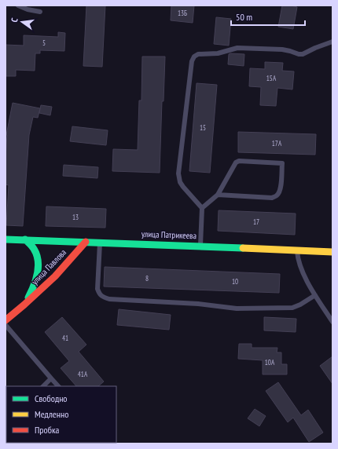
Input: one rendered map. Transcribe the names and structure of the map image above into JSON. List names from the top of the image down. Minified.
{"streets":{"street":["улица Патрикеева","улица Павлова"]},"crossings":[["улица Патрикеева","улица Павлова"]],"house_numbers":["13Б","5","15А","15","17А","13","17","8","10","41","10А","41А"],"legend":["Свободно","Медленно","Пробка"],"scale_bar":"50 m","north":"left"}
